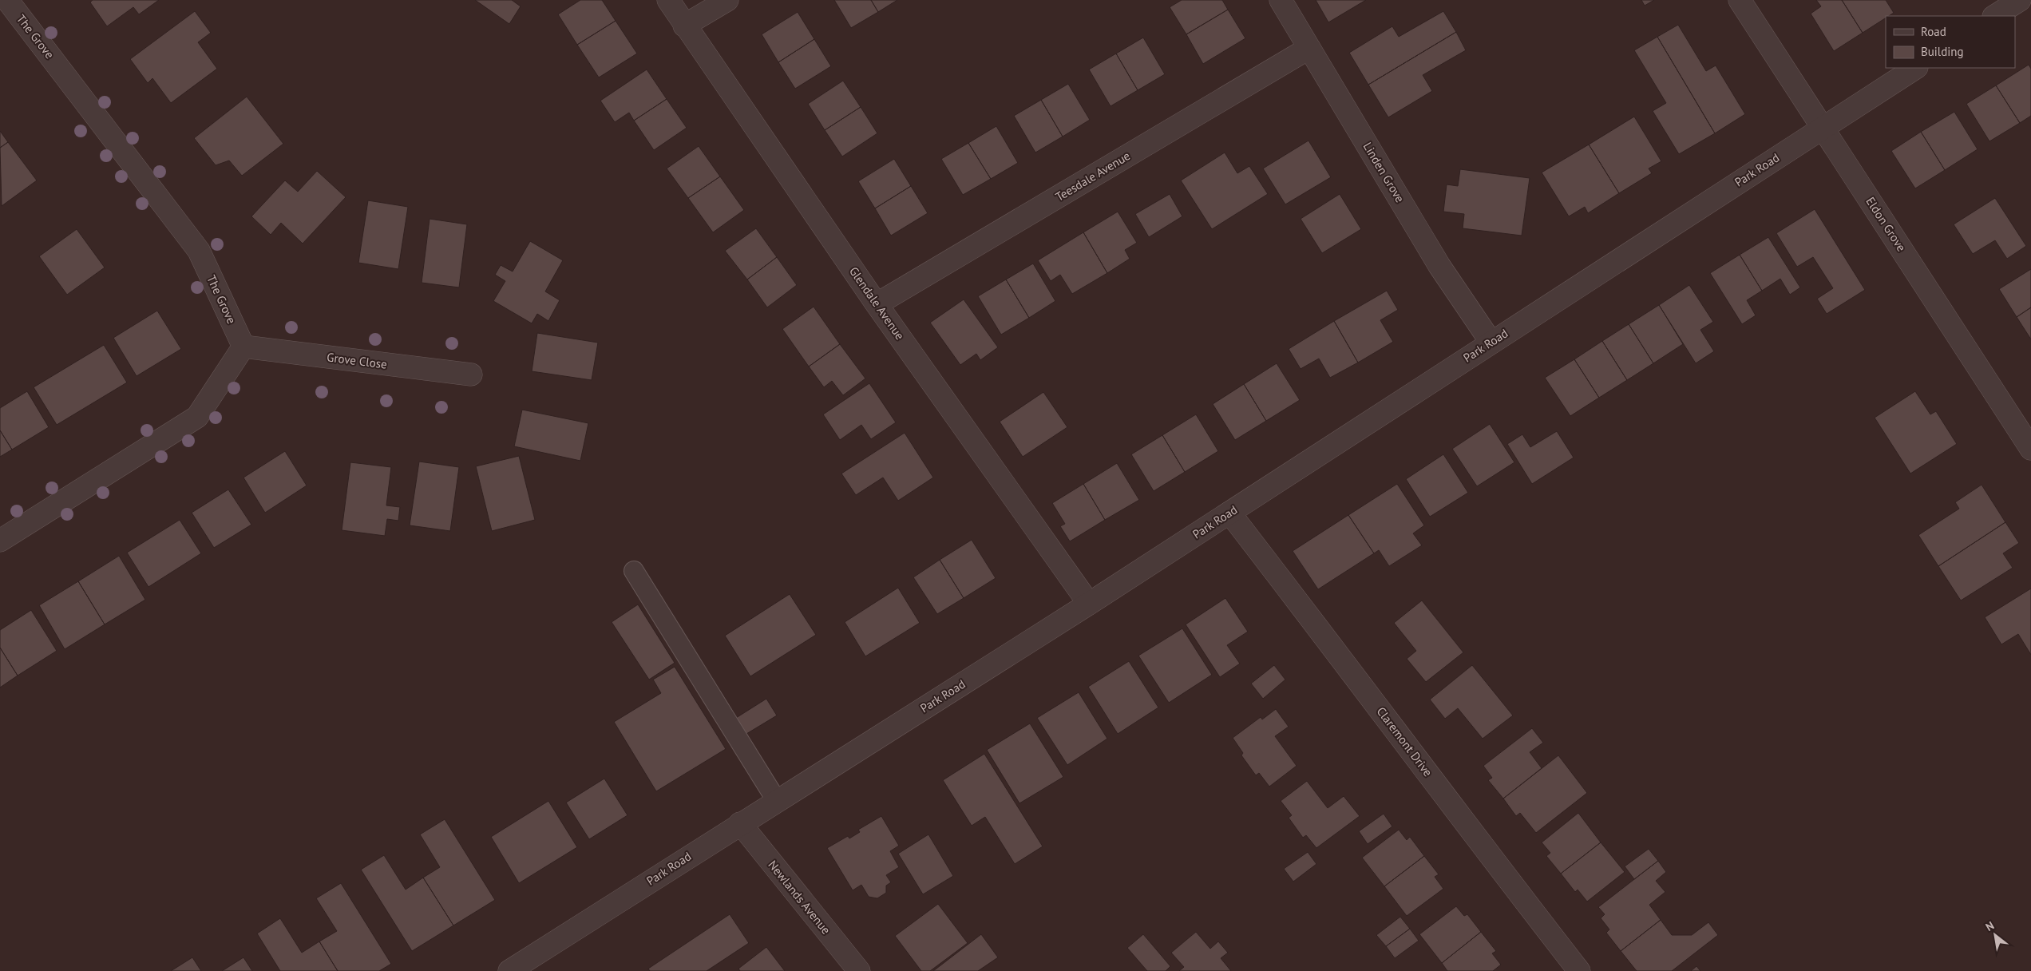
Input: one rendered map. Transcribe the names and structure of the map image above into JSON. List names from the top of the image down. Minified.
{"streets":{"street":["The Grove","Park Road","Linden Grove","Teesdale Avenue","Eldon Grove","Glendale Avenue","Grove Close","Claremont Drive","Newlands Avenue"]},"crossings":[["The Grove","Grove Close"],["Park Road","Linden Grove"],["Park Road","Eldon Grove"],["Park Road","Glendale Avenue"],["Park Road","Claremont Drive"],["Park Road","Newlands Avenue"],["Linden Grove","Teesdale Avenue"],["Teesdale Avenue","Glendale Avenue"]],"legend":["Road","Building"],"north":"top left"}
